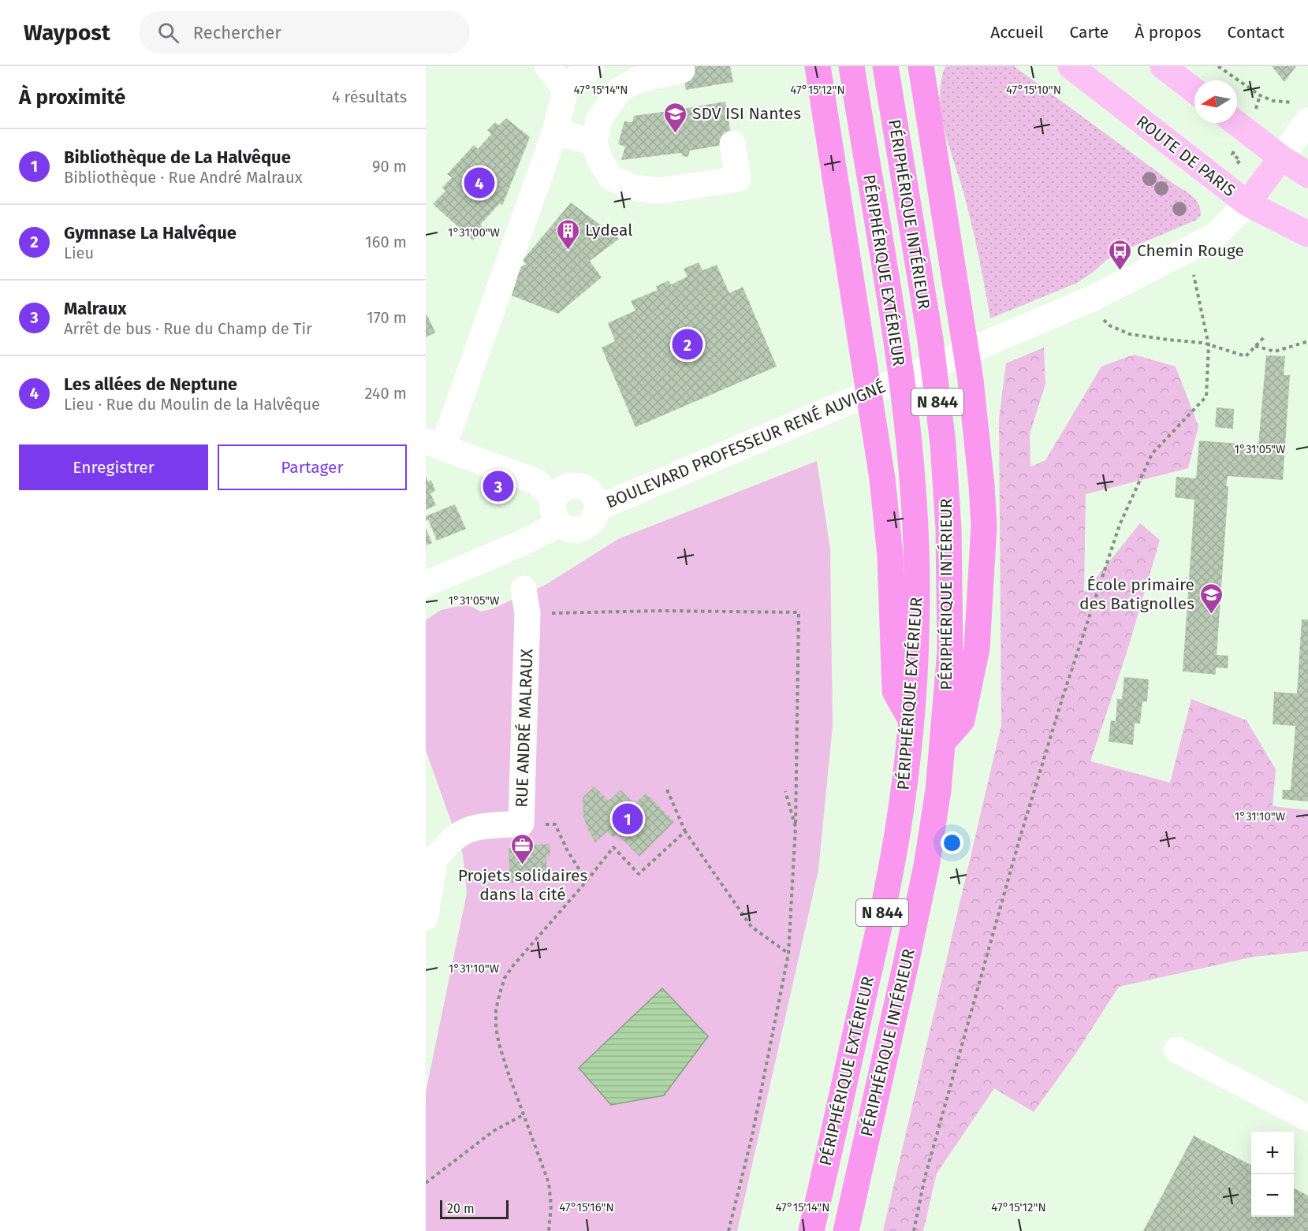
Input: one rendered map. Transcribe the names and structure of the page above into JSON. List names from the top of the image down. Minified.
{"streets":{"highway":["PÉRIPHÉRIQUE INTÉRIEUR","PÉRIPHÉRIQUE EXTÉRIEUR","N 844"],"main road":["ROUTE DE PARIS","BOULEVARD PROFESSEUR RENÉ AUVIGNÉ"],"street":["RUE ANDRÉ MALRAUX"]},"crossings":[["ROUTE DE PARIS","BOULEVARD PROFESSEUR RENÉ AUVIGNÉ"]],"places":{"school or university":["SDV ISI Nantes","École primaire des Batignolles"],"building":["Lydeal"],"bus stop":["Chemin Rouge"],"office":["Projets solidaires dans la cité"]},"scale_bar":"20 m","north":"left","page":{"header":"Waypost","search":"Rechercher","nav":["Accueil","Carte","À propos","Contact"],"heading":["À proximité","4 résultats"],"list":[{"mark":"1","name":"Bibliothèque de La Halvêque","note":"Bibliothèque · Rue André Malraux","value":"90 m"},{"mark":"2","name":"Gymnase La Halvêque","note":"Lieu","value":"160 m"},{"mark":"3","name":"Malraux","note":"Arrêt de bus · Rue du Champ de Tir","value":"170 m"},{"mark":"4","name":"Les allées de Neptune","note":"Lieu · Rue du Moulin de la Halvêque","value":"240 m"}],"pins":["4","2","3","1"],"buttons":["Enregistrer","Partager"],"map_buttons":["+","−"],"scale":"20 m"},"coordinates":["47°15'14\"N","47°15'12\"N","47°15'10\"N","1°31'00\"W","1°31'05\"W","1°31'10\"W","47°15'16\"N"]}
